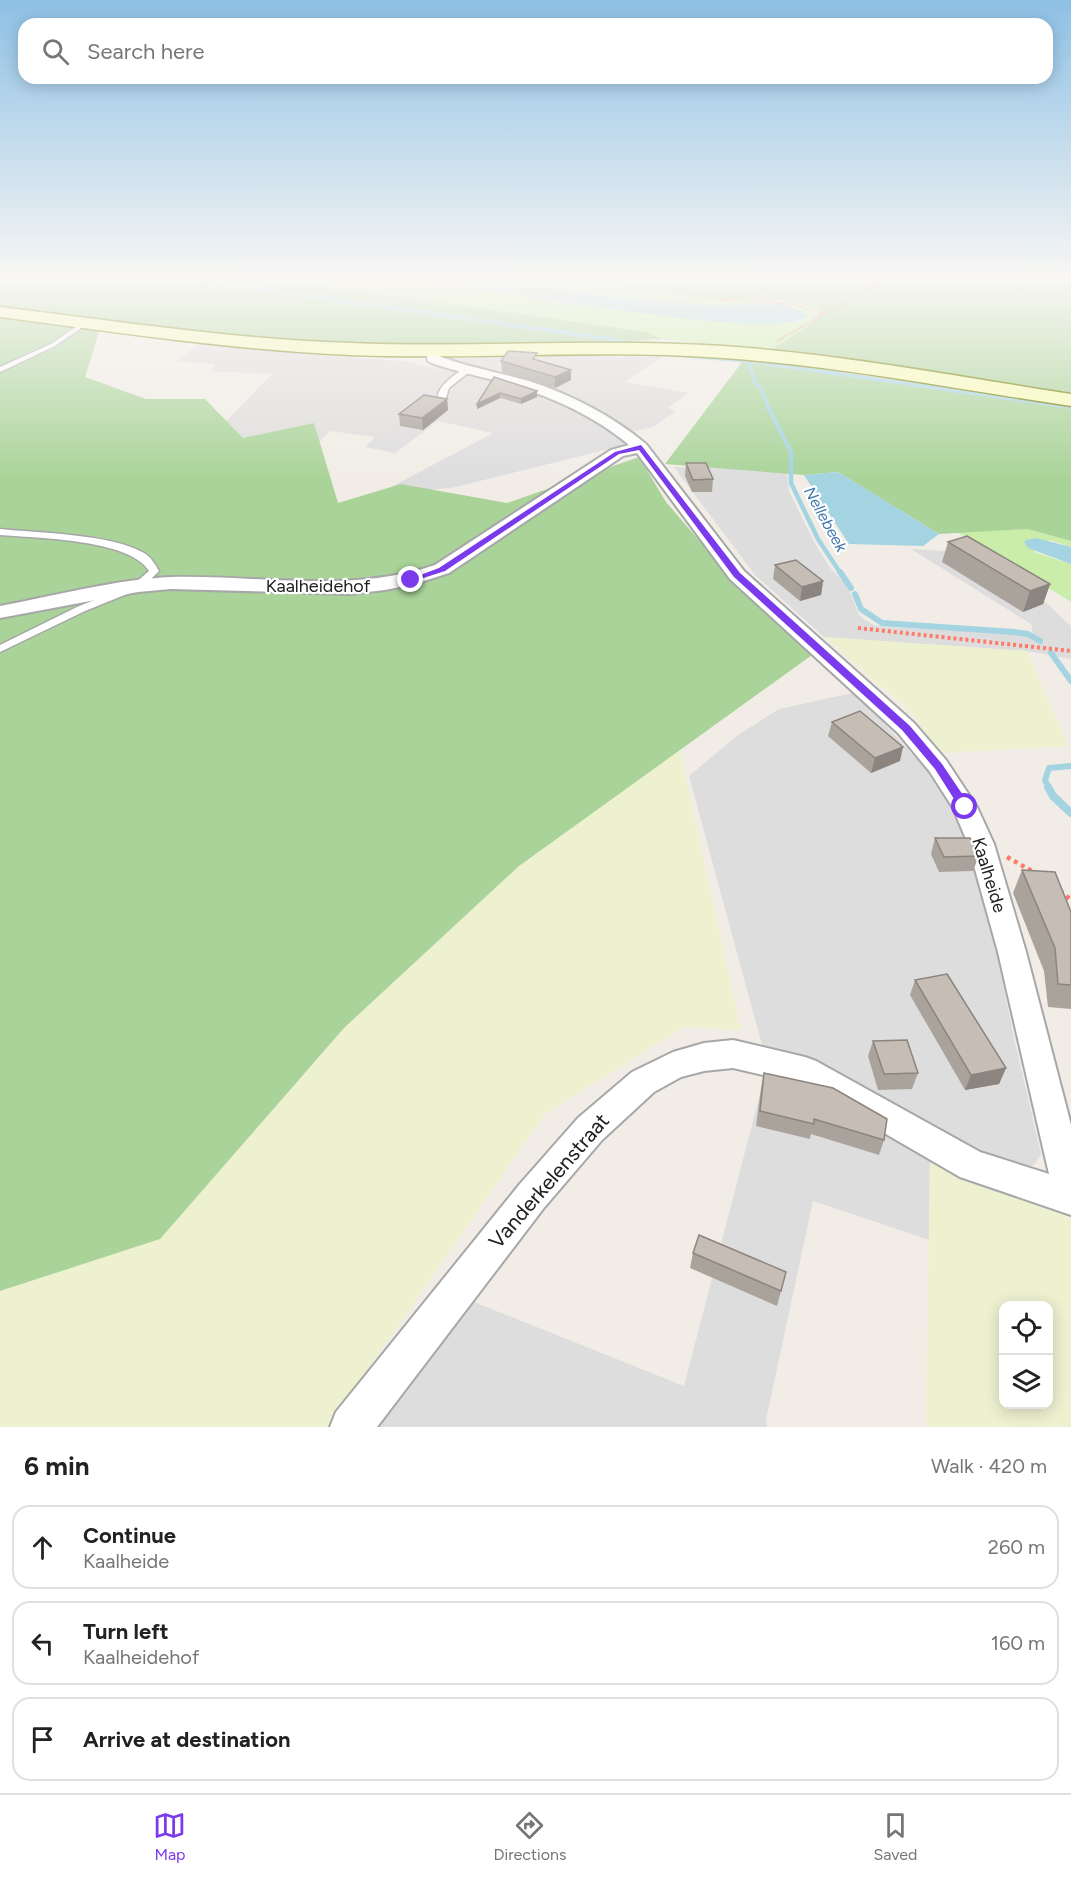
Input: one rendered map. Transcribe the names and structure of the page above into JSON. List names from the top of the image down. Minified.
{"streets":{"street":["Kaalheidehof","Kaalheide","Vanderkelenstraat"]},"crossings":[["Kaalheidehof","Kaalheide"]],"water":["Nellebeek"],"page":{"search":"Search here","heading":["6 min","Walk · 420 m"],"list":[["Continue","Kaalheide","260 m"],["Turn left","Kaalheidehof","160 m"],"Arrive at destination"],"nav":["Map","Directions","Saved"]}}
